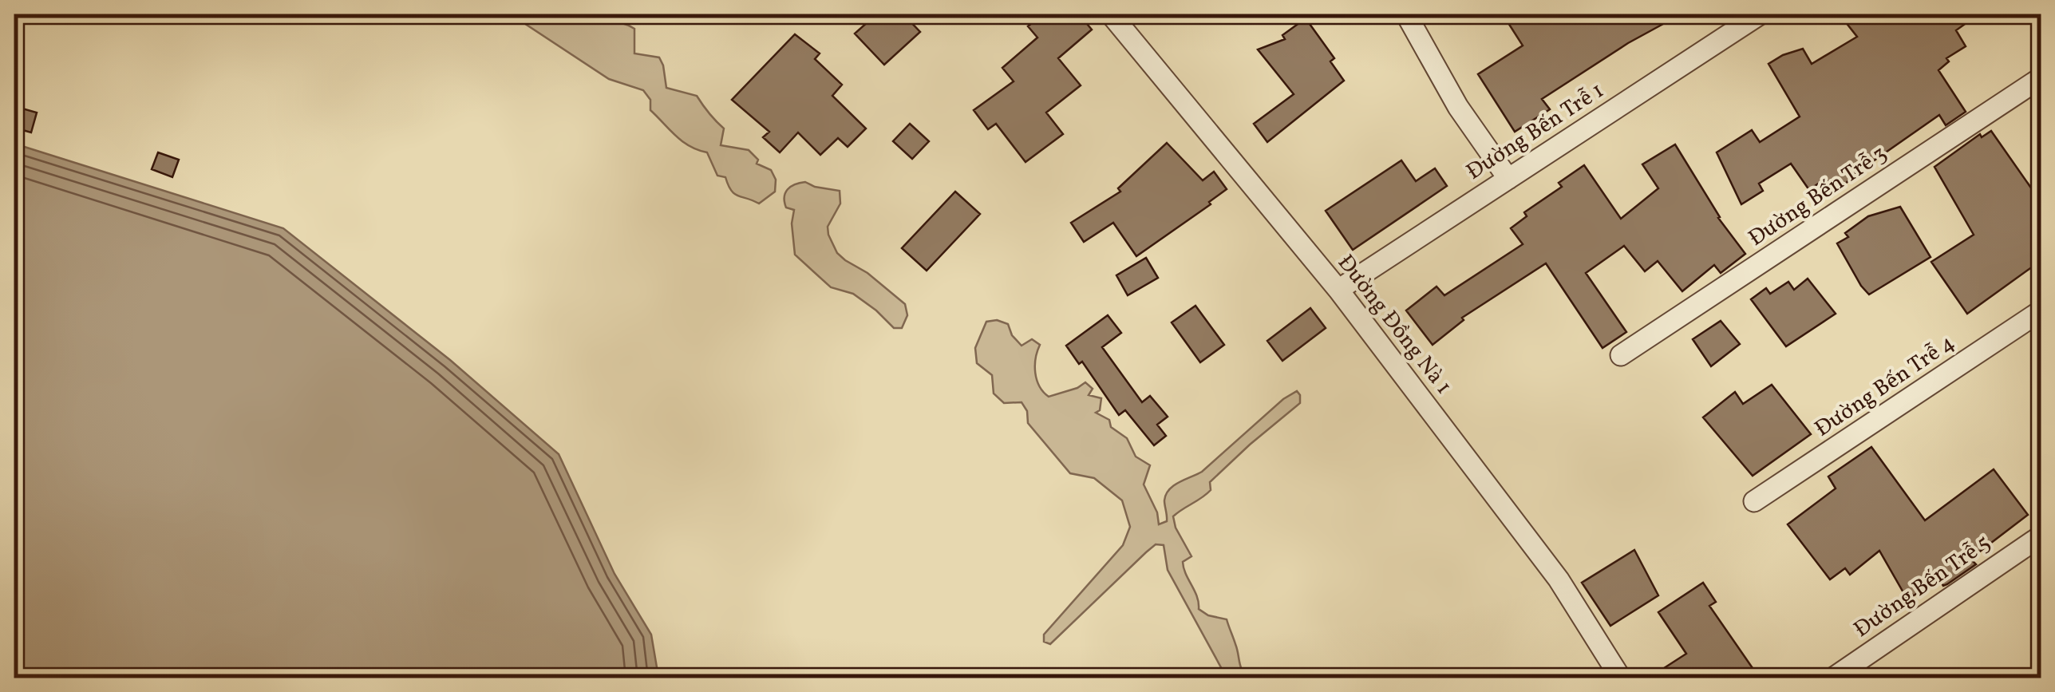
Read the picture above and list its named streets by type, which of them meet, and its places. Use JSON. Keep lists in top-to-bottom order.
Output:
{
  "streets": {
    "street": [
      "Đường Bến Trễ 1",
      "Đường Bến Trễ 3",
      "Đường Đồng Nà 1",
      "Đường Bến Trễ 4",
      "Đường Bến Trễ 5"
    ]
  },
  "crossings": [
    ["Đường Bến Trễ 1", "Đường Đồng Nà 1"]
  ]
}
